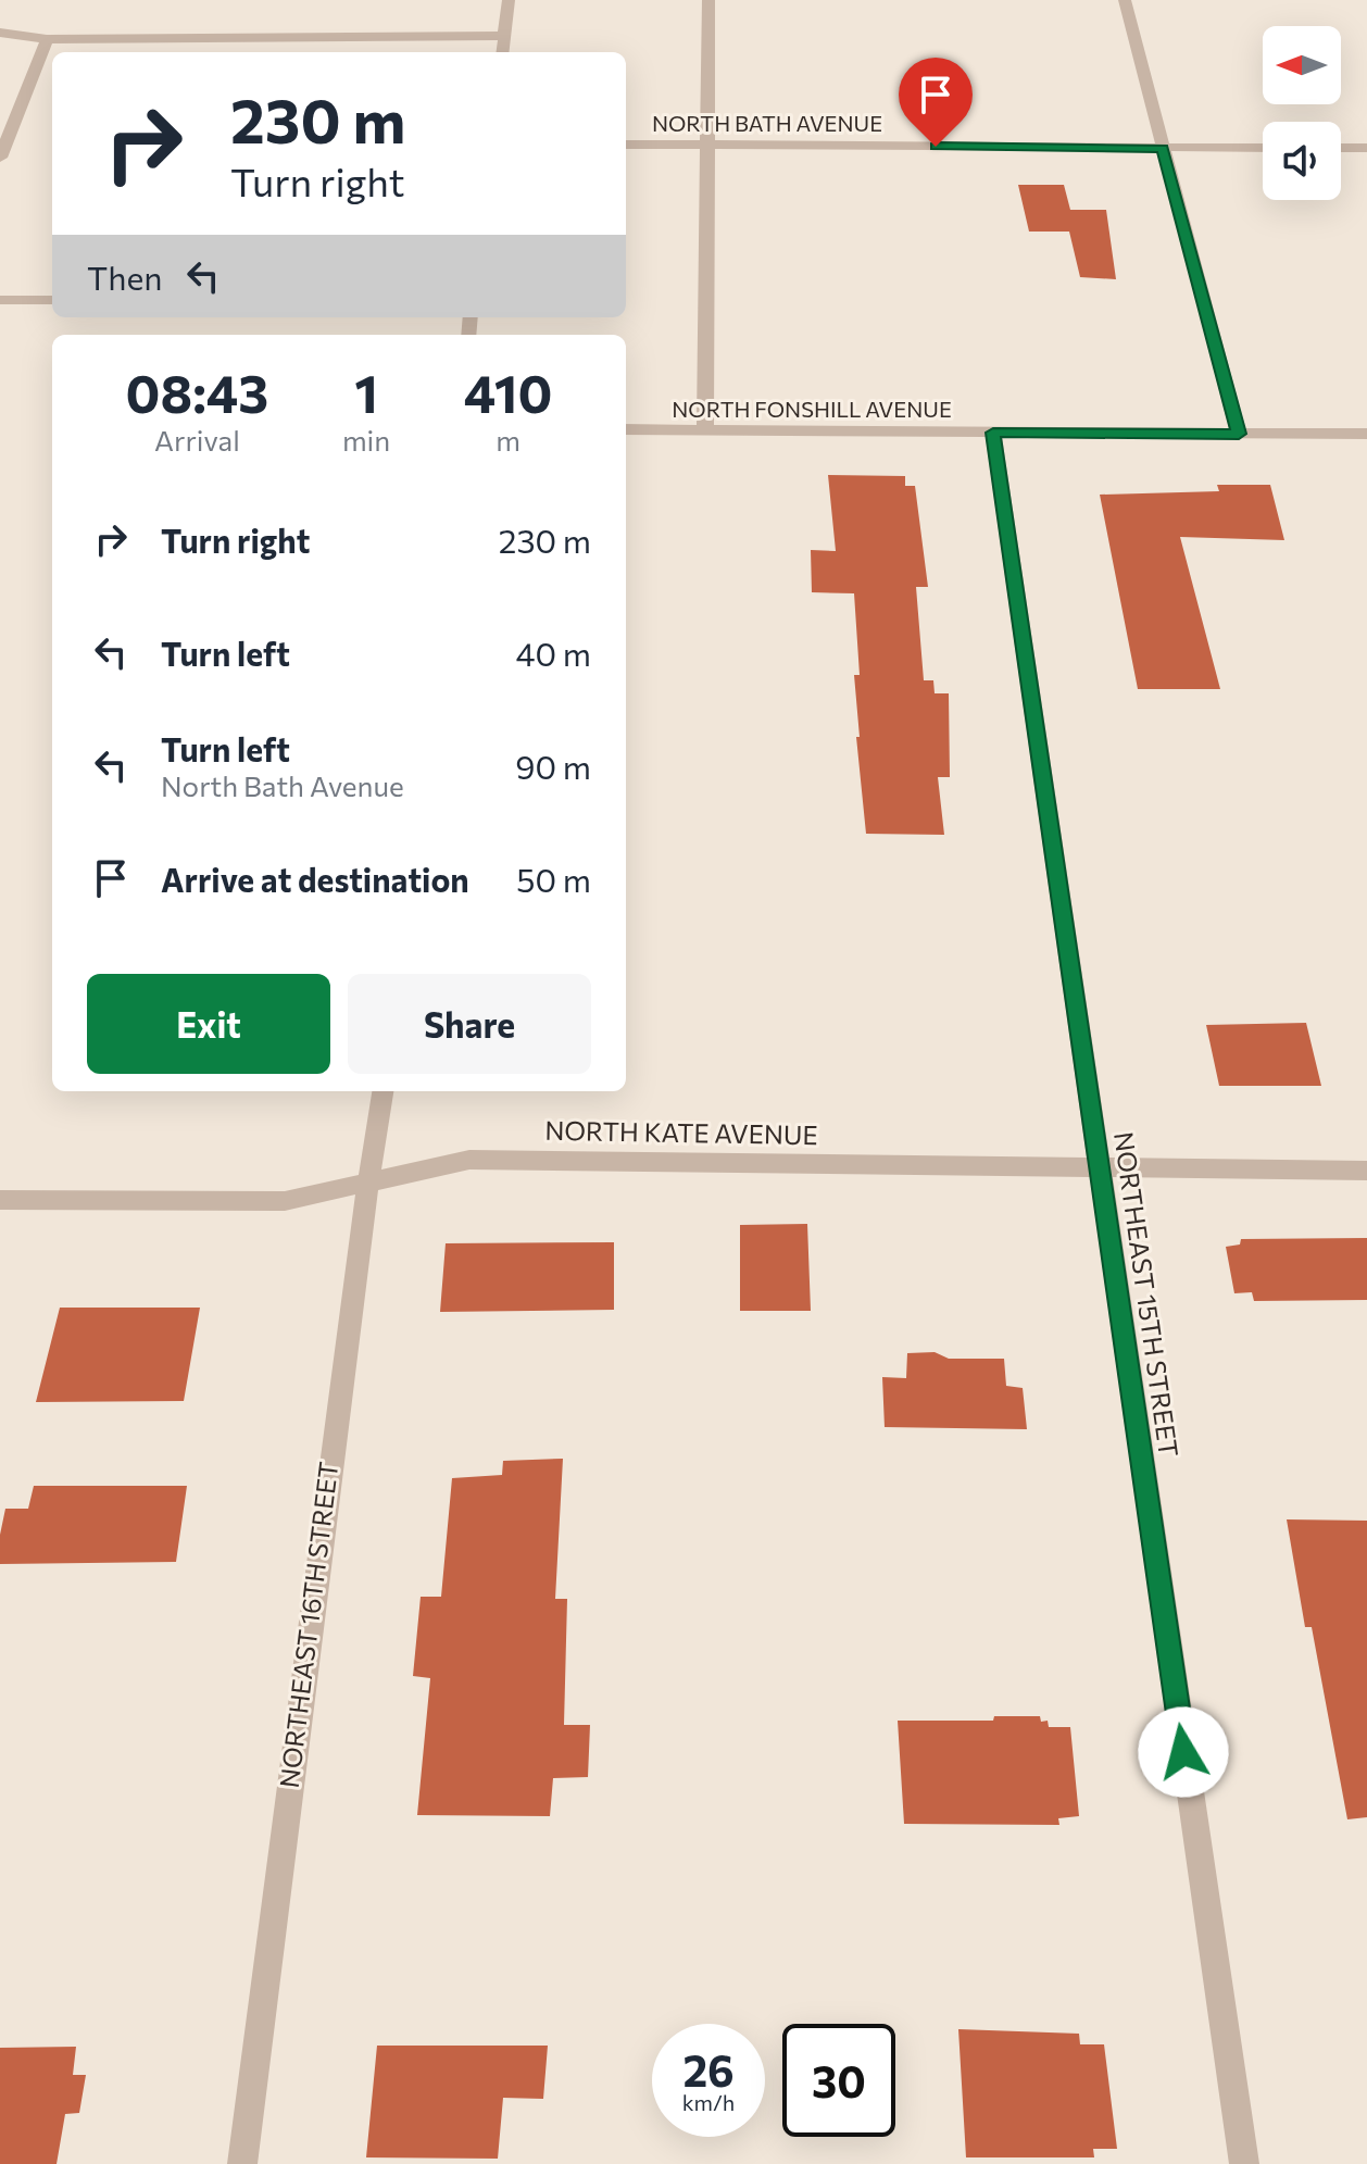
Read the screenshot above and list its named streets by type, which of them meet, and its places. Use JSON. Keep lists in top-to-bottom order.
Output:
{
  "streets": {
    "street": [
      "NORTH BATH AVENUE",
      "NORTH FONSHILL AVENUE",
      "NORTH KATE AVENUE",
      "NORTHEAST 15TH STREET",
      "NORTHEAST 16TH STREET"
    ]
  },
  "crossings": [
    ["NORTH FONSHILL AVENUE", "NORTHEAST 15TH STREET"],
    ["NORTH KATE AVENUE", "NORTHEAST 15TH STREET"],
    ["NORTH KATE AVENUE", "NORTHEAST 16TH STREET"]
  ],
  "north": "left",
  "page": {
    "turn": ["230 m", "Turn right"],
    "then": "Then",
    "eta": [
      "08:43",
      "Arrival",
      "1",
      "min",
      "410",
      "m"
    ],
    "list": [
      {
        "name": "Turn right",
        "value": "230 m"
      },
      {
        "name": "Turn left",
        "value": "40 m"
      },
      {
        "name": "Turn left",
        "note": "North Bath Avenue",
        "value": "90 m"
      },
      {
        "name": "Arrive at destination",
        "value": "50 m"
      }
    ],
    "buttons": ["Exit", "Share"],
    "speed": "26 km/h",
    "limit": "30"
  }
}
